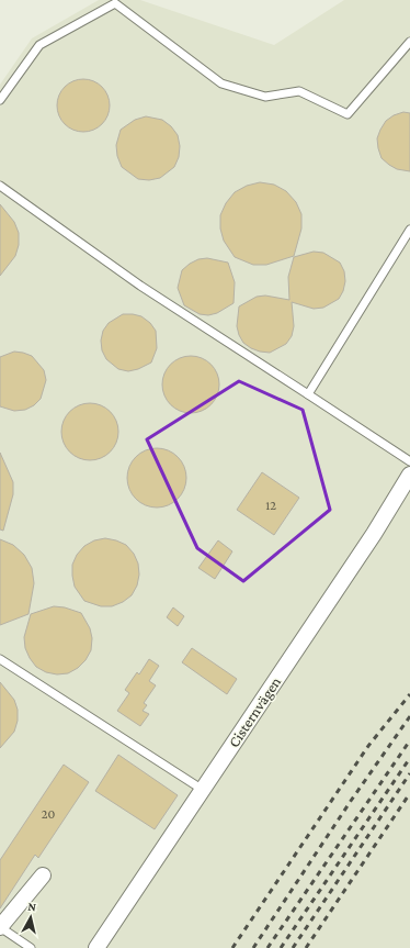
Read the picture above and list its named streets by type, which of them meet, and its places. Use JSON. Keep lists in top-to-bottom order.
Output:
{
  "streets": {
    "street": ["Cisternvägen"]
  },
  "house_numbers": ["12", "20"],
  "north": "top"
}
